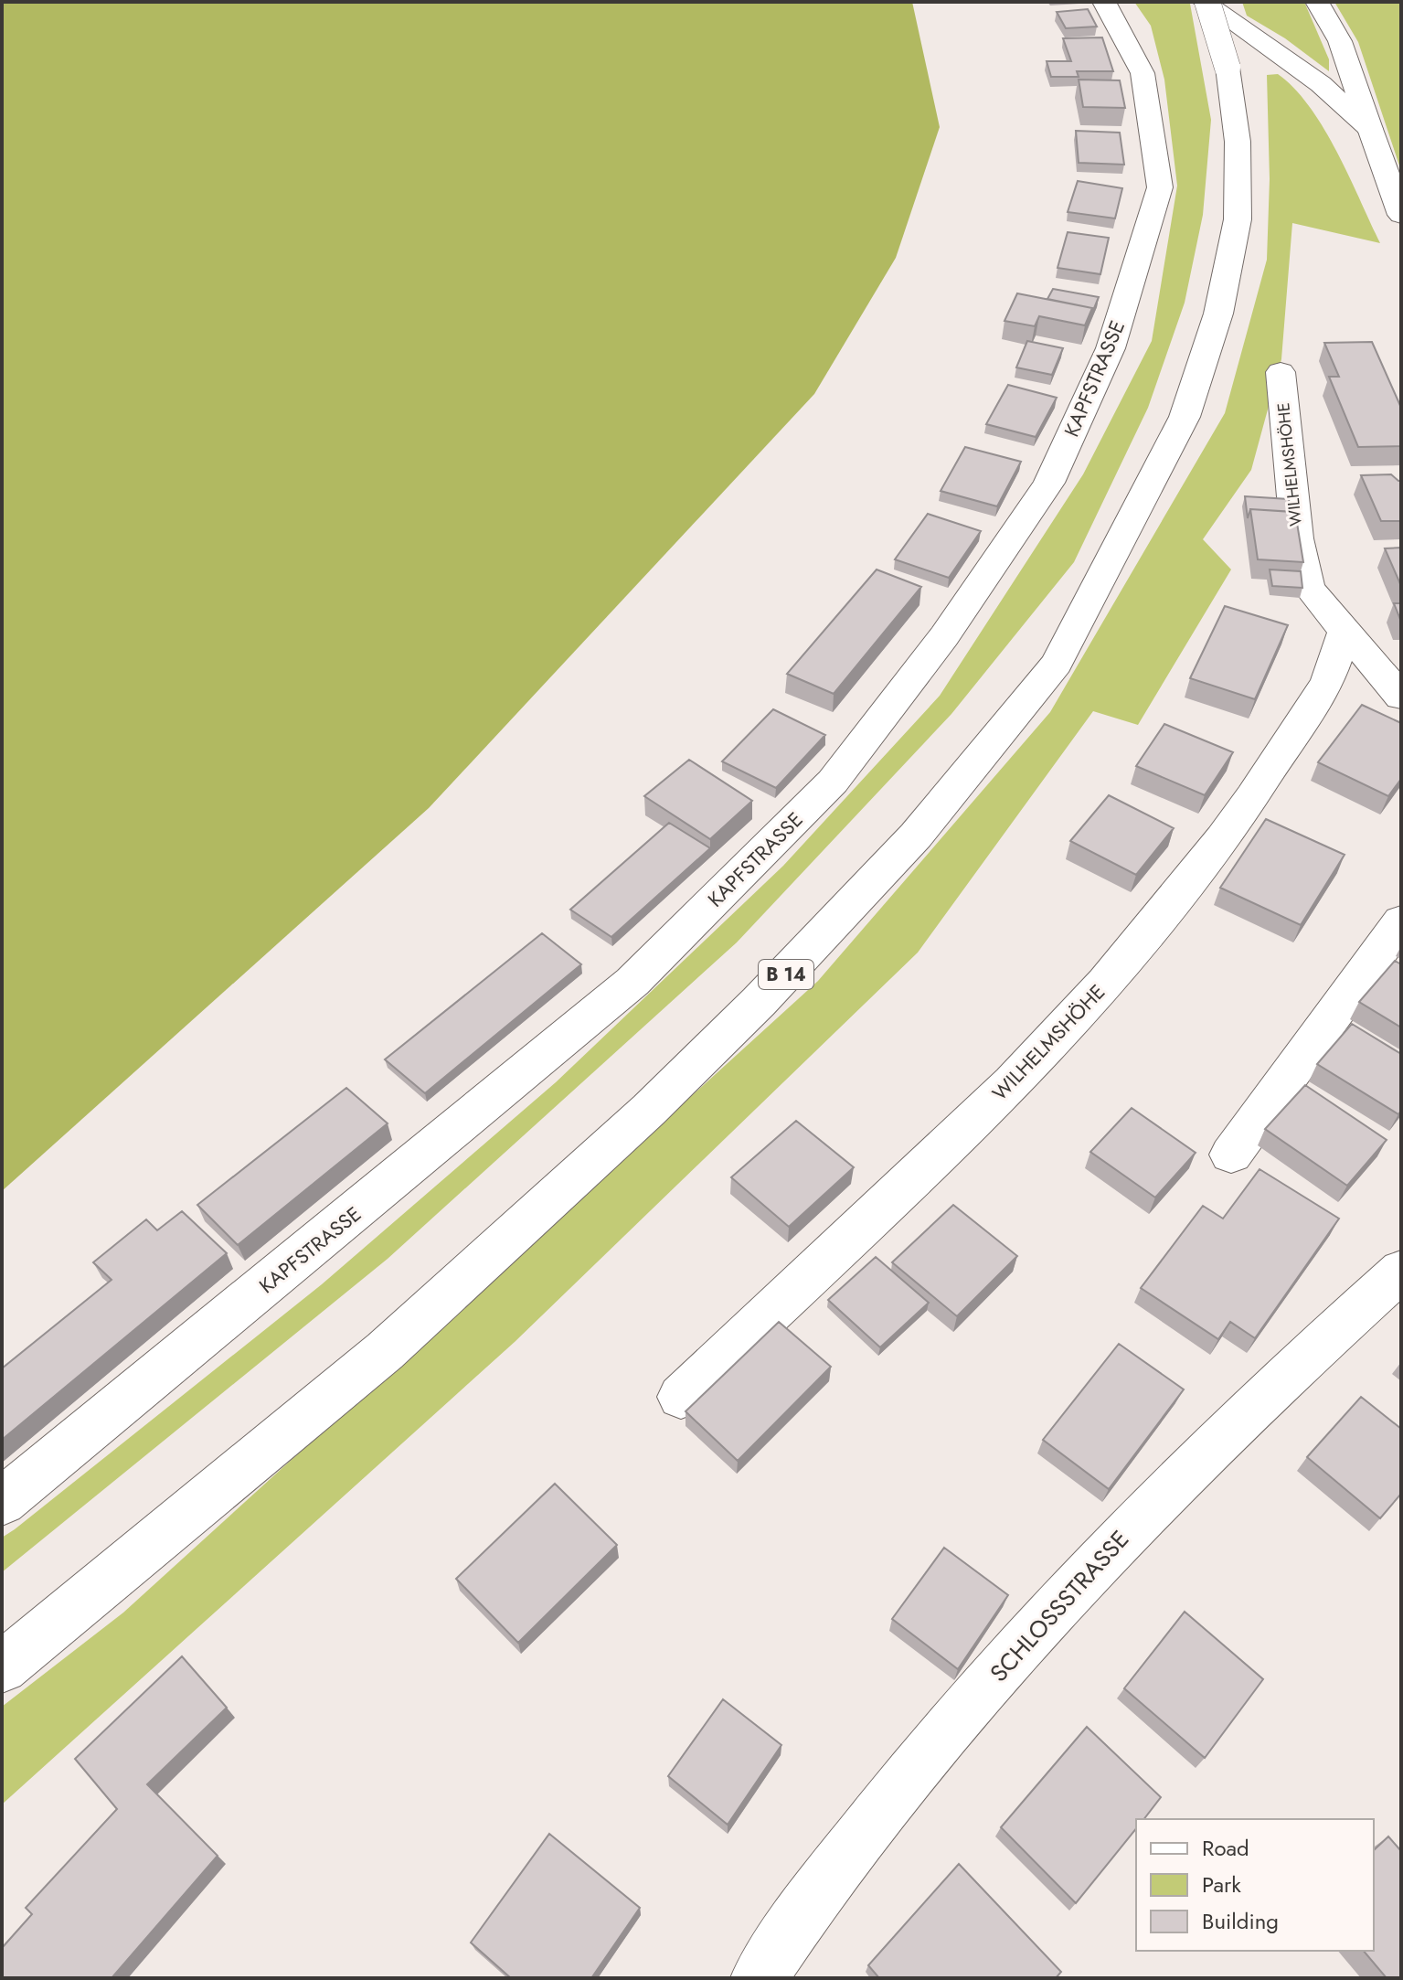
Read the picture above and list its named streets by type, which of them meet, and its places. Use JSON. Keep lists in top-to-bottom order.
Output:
{
  "streets": {
    "street": [
      "KAPFSTRASSE",
      "WILHELMSHÖHE",
      "B 14",
      "SCHLOSSSTRASSE"
    ]
  },
  "legend": ["Road", "Park", "Building"]
}
